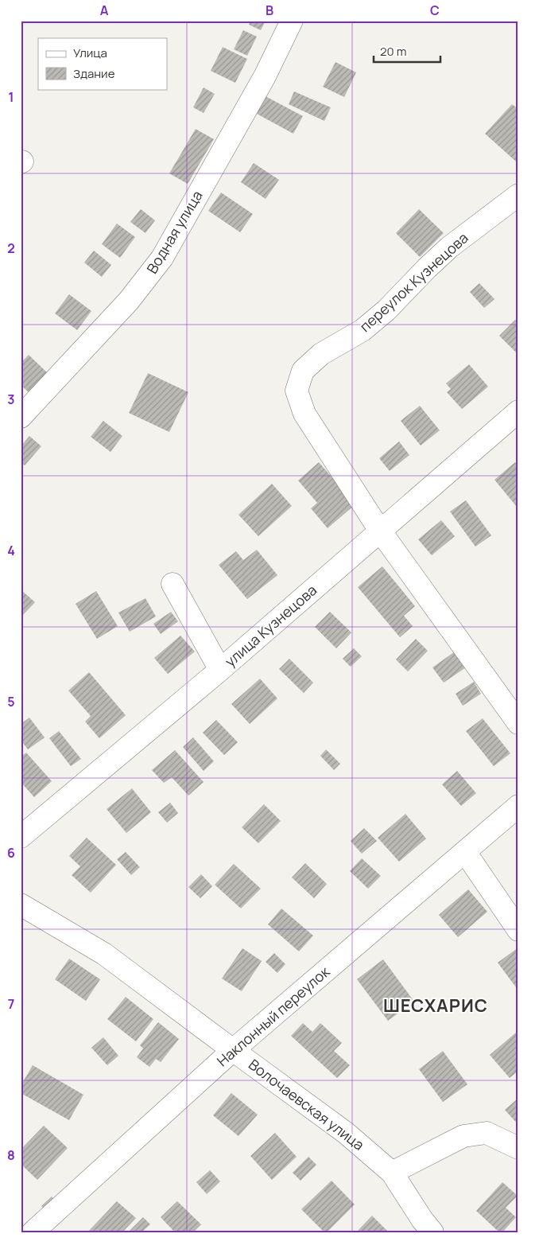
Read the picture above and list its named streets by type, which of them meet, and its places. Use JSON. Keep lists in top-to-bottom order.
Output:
{
  "streets": {
    "street": [
      "Водная улица",
      "переулок Кузнецова",
      "улица Кузнецова",
      "Наклонный переулок",
      "Волочаевская улица"
    ]
  },
  "crossings": [
    ["переулок Кузнецова", "улица Кузнецова"],
    ["Наклонный переулок", "Волочаевская улица"]
  ],
  "districts": ["ШЕСХАРИС"],
  "legend": ["Улица", "Здание"],
  "scale_bar": "20 m",
  "grid": {
    "columns": ["A", "B", "C"],
    "rows": [
      "1",
      "2",
      "3",
      "4",
      "5",
      "6",
      "7",
      "8"
    ]
  }
}
